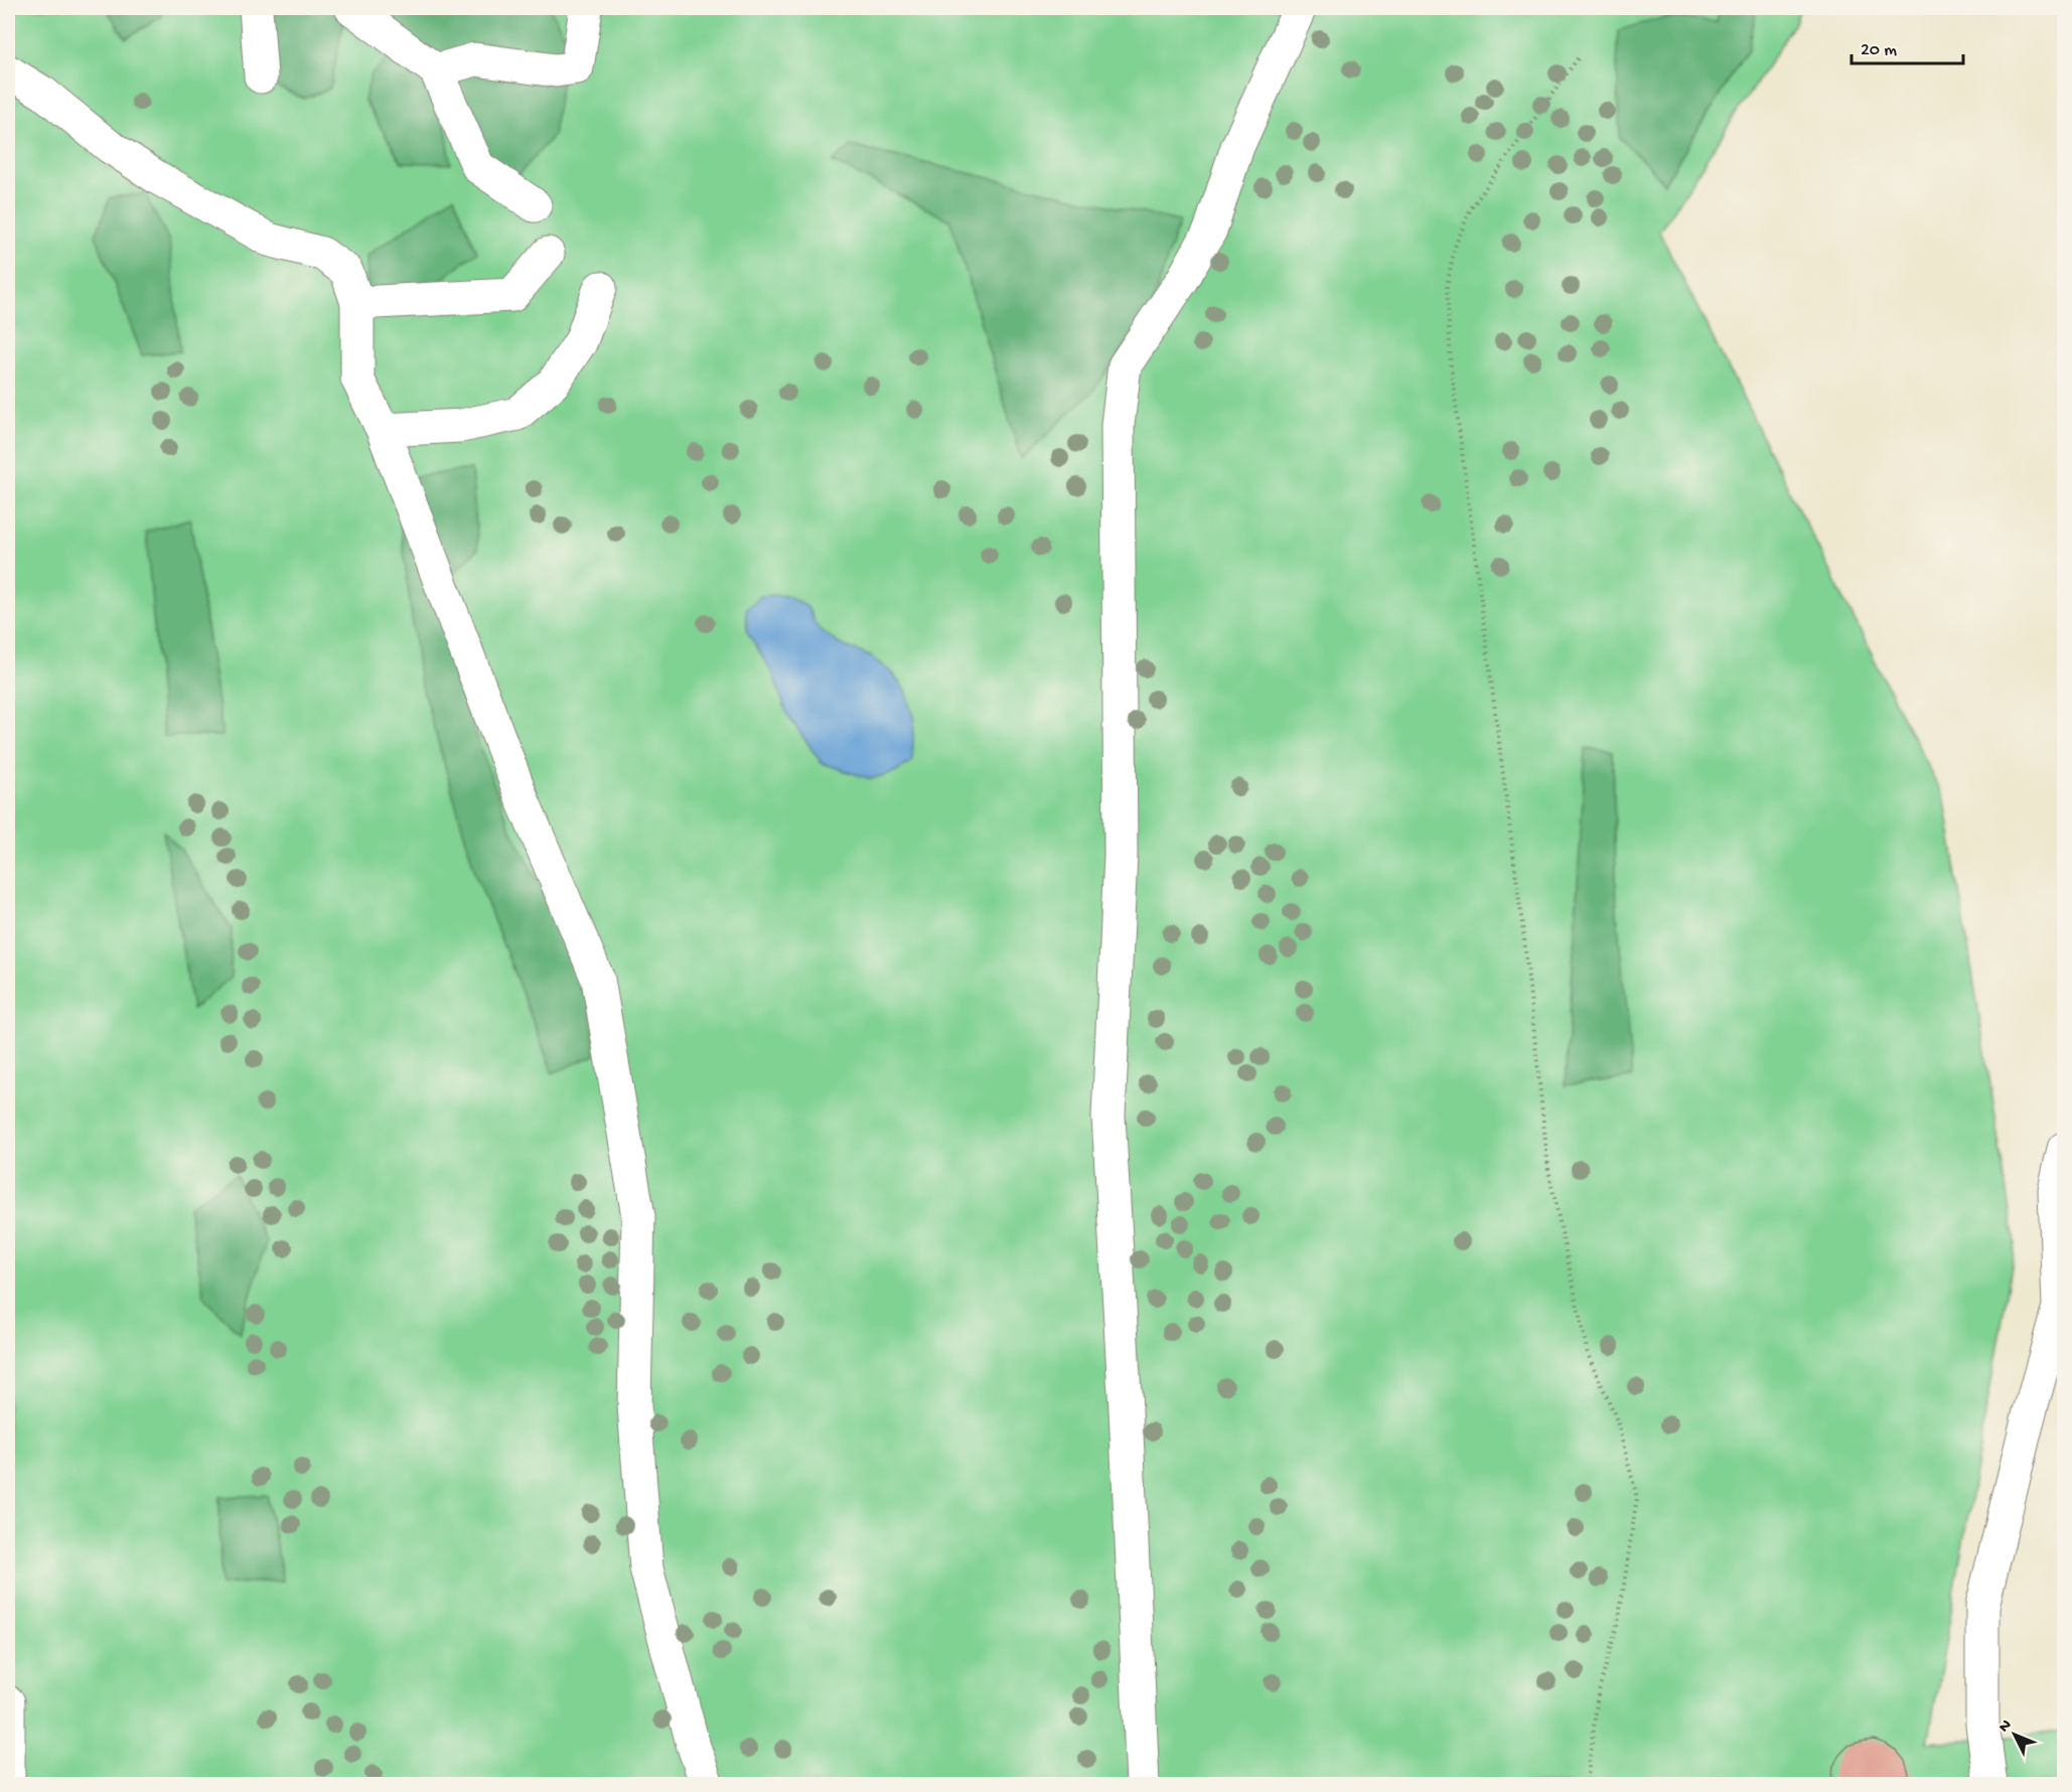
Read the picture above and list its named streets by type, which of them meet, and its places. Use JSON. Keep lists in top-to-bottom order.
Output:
{
  "scale_bar": "20 m",
  "north": "top left"
}
